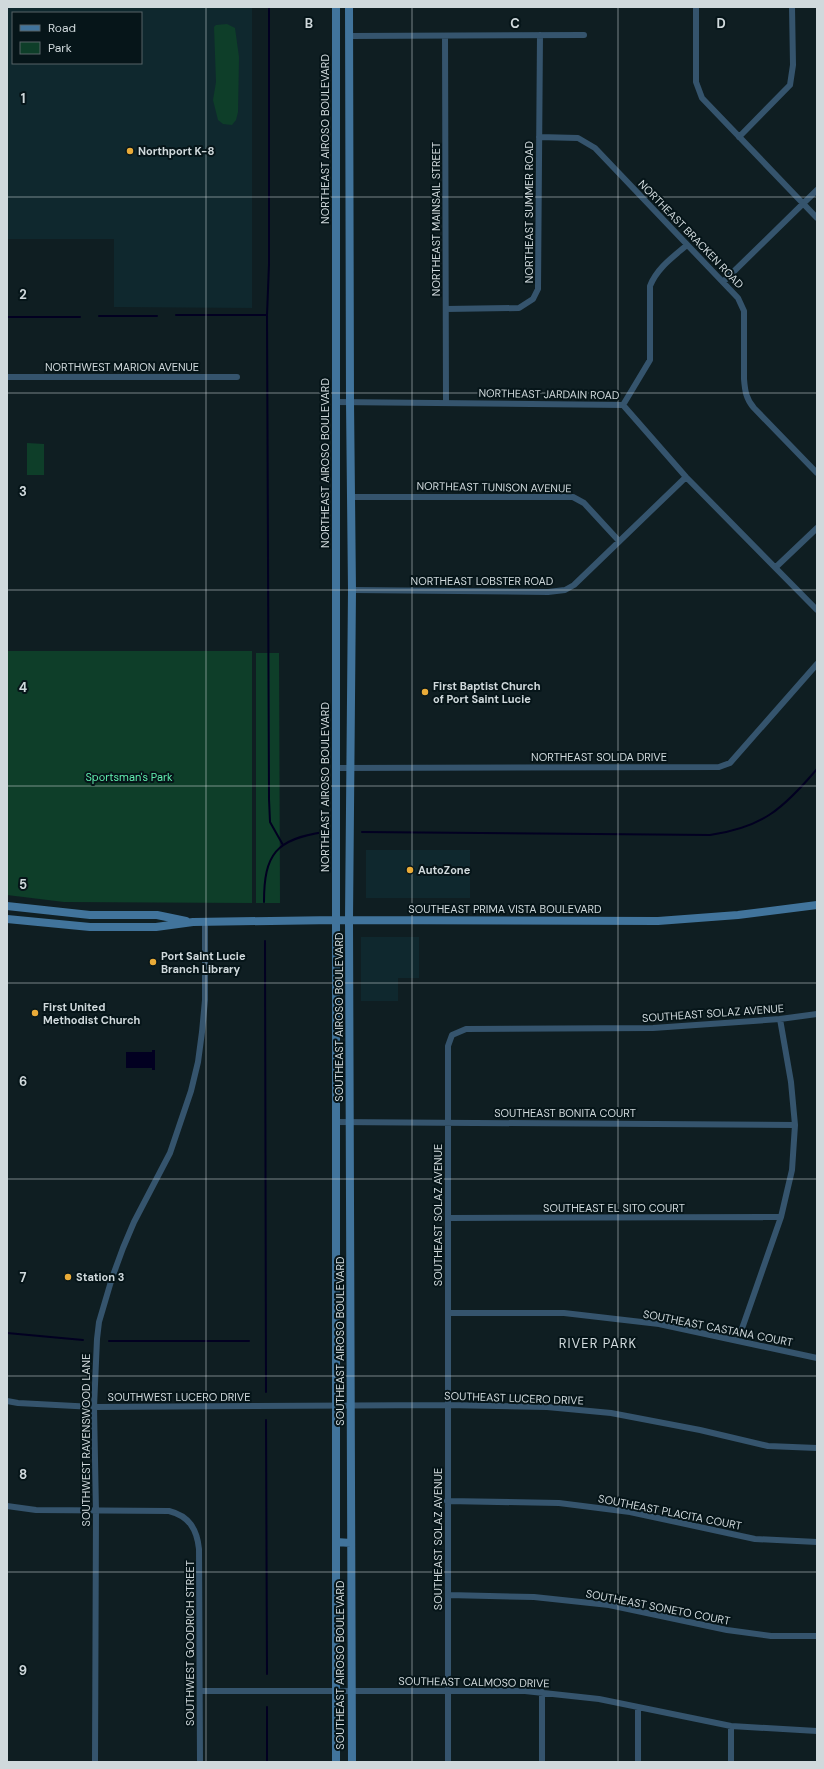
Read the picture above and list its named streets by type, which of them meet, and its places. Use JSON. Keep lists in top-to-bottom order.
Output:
{
  "streets": {
    "main road": ["NORTHEAST AIROSO BOULEVARD", "SOUTHEAST PRIMA VISTA BOULEVARD", "SOUTHEAST AIROSO BOULEVARD"],
    "street": [
      "NORTHEAST SUMMER ROAD",
      "NORTHEAST MAINSAIL STREET",
      "NORTHEAST BRACKEN ROAD",
      "NORTHWEST MARION AVENUE",
      "NORTHEAST JARDAIN ROAD",
      "NORTHEAST TUNISON AVENUE",
      "NORTHEAST LOBSTER ROAD",
      "NORTHEAST SOLIDA DRIVE",
      "SOUTHEAST SOLAZ AVENUE",
      "SOUTHEAST BONITA COURT",
      "SOUTHEAST EL SITO COURT",
      "SOUTHEAST CASTANA COURT",
      "SOUTHWEST LUCERO DRIVE",
      "SOUTHEAST LUCERO DRIVE",
      "SOUTHWEST RAVENSWOOD LANE",
      "SOUTHEAST PLACITA COURT",
      "SOUTHEAST SONETO COURT",
      "SOUTHWEST GOODRICH STREET",
      "SOUTHEAST CALMOSO DRIVE"
    ]
  },
  "crossings": [
    ["NORTHEAST AIROSO BOULEVARD", "NORTHEAST JARDAIN ROAD"],
    ["NORTHEAST AIROSO BOULEVARD", "NORTHEAST SOLIDA DRIVE"],
    ["NORTHEAST AIROSO BOULEVARD", "SOUTHEAST PRIMA VISTA BOULEVARD"],
    ["NORTHEAST AIROSO BOULEVARD", "SOUTHEAST AIROSO BOULEVARD"],
    ["NORTHEAST SUMMER ROAD", "NORTHEAST MAINSAIL STREET"],
    ["NORTHEAST SUMMER ROAD", "NORTHEAST BRACKEN ROAD"],
    ["NORTHEAST MAINSAIL STREET", "NORTHEAST JARDAIN ROAD"],
    ["NORTHEAST JARDAIN ROAD", "NORTHEAST LOBSTER ROAD"],
    ["NORTHEAST TUNISON AVENUE", "NORTHEAST LOBSTER ROAD"],
    ["SOUTHEAST PRIMA VISTA BOULEVARD", "SOUTHEAST AIROSO BOULEVARD"],
    ["SOUTHEAST PRIMA VISTA BOULEVARD", "SOUTHWEST RAVENSWOOD LANE"],
    ["SOUTHEAST SOLAZ AVENUE", "SOUTHEAST BONITA COURT"],
    ["SOUTHEAST SOLAZ AVENUE", "SOUTHEAST EL SITO COURT"],
    ["SOUTHEAST SOLAZ AVENUE", "SOUTHEAST CASTANA COURT"],
    ["SOUTHEAST SOLAZ AVENUE", "SOUTHEAST LUCERO DRIVE"],
    ["SOUTHEAST SOLAZ AVENUE", "SOUTHEAST PLACITA COURT"],
    ["SOUTHEAST SOLAZ AVENUE", "SOUTHEAST SONETO COURT"],
    ["SOUTHEAST SOLAZ AVENUE", "SOUTHEAST CALMOSO DRIVE"],
    ["SOUTHEAST AIROSO BOULEVARD", "SOUTHEAST BONITA COURT"],
    ["SOUTHEAST AIROSO BOULEVARD", "SOUTHWEST LUCERO DRIVE"],
    ["SOUTHEAST AIROSO BOULEVARD", "SOUTHEAST LUCERO DRIVE"],
    ["SOUTHEAST AIROSO BOULEVARD", "SOUTHEAST CALMOSO DRIVE"],
    ["SOUTHWEST LUCERO DRIVE", "SOUTHEAST LUCERO DRIVE"],
    ["SOUTHWEST LUCERO DRIVE", "SOUTHWEST RAVENSWOOD LANE"],
    ["SOUTHWEST RAVENSWOOD LANE", "SOUTHWEST GOODRICH STREET"],
    ["SOUTHWEST GOODRICH STREET", "SOUTHEAST CALMOSO DRIVE"]
  ],
  "districts": ["RIVER PARK"],
  "parks": ["Sportsman's Park"],
  "places": [
    "Northport K-8",
    "First Baptist Church of Port Saint Lucie",
    "AutoZone",
    "Port Saint Lucie Branch Library",
    "First United Methodist Church",
    "Station 3"
  ],
  "legend": ["Road", "Park"],
  "grid": {
    "columns": ["B", "C", "D"],
    "rows": [
      "1",
      "2",
      "3",
      "4",
      "5",
      "6",
      "7",
      "8",
      "9"
    ]
  }
}
